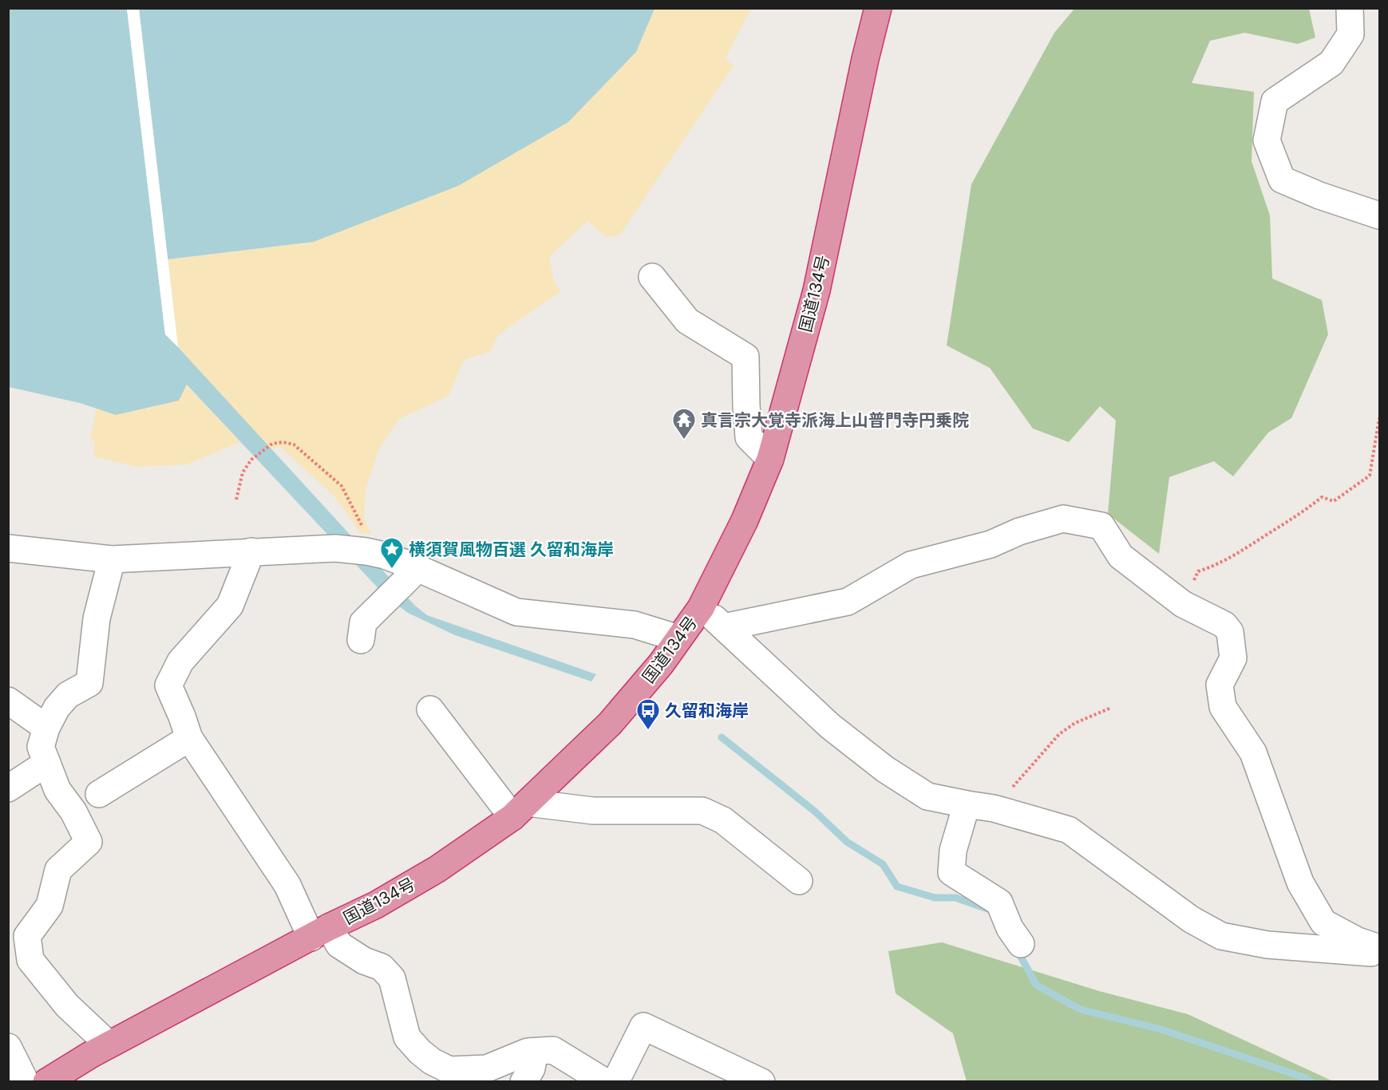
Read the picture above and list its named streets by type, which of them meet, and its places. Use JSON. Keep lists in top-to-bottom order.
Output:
{
  "streets": {
    "highway": ["国道134号"]
  },
  "places": {
    "temple": ["真言宗大覚寺派海上山普門寺円乗院"],
    "place": ["横須賀風物百選 久留和海岸"],
    "bus stop": ["久留和海岸"]
  }
}
